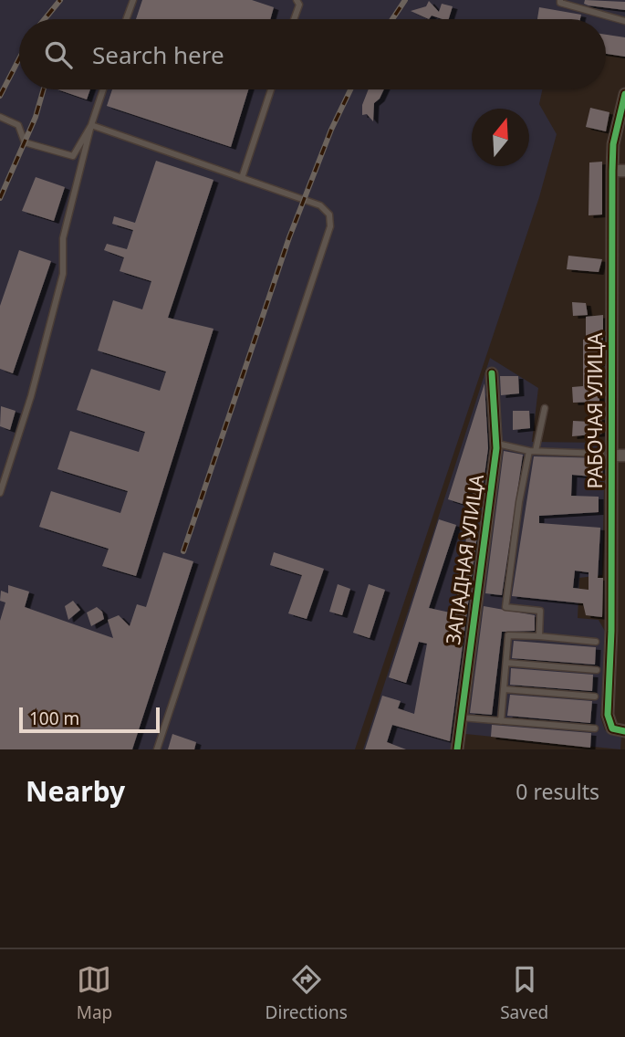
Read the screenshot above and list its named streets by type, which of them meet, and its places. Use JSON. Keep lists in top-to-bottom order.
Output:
{
  "streets": {
    "street": ["РАБОЧАЯ УЛИЦА", "ЗАПАДНАЯ УЛИЦА"]
  },
  "scale_bar": "100 m",
  "north": "top",
  "page": {
    "search": "Search here",
    "scale": "100 m",
    "heading": ["Nearby", "0 results"],
    "nav": ["Map", "Directions", "Saved"]
  }
}
